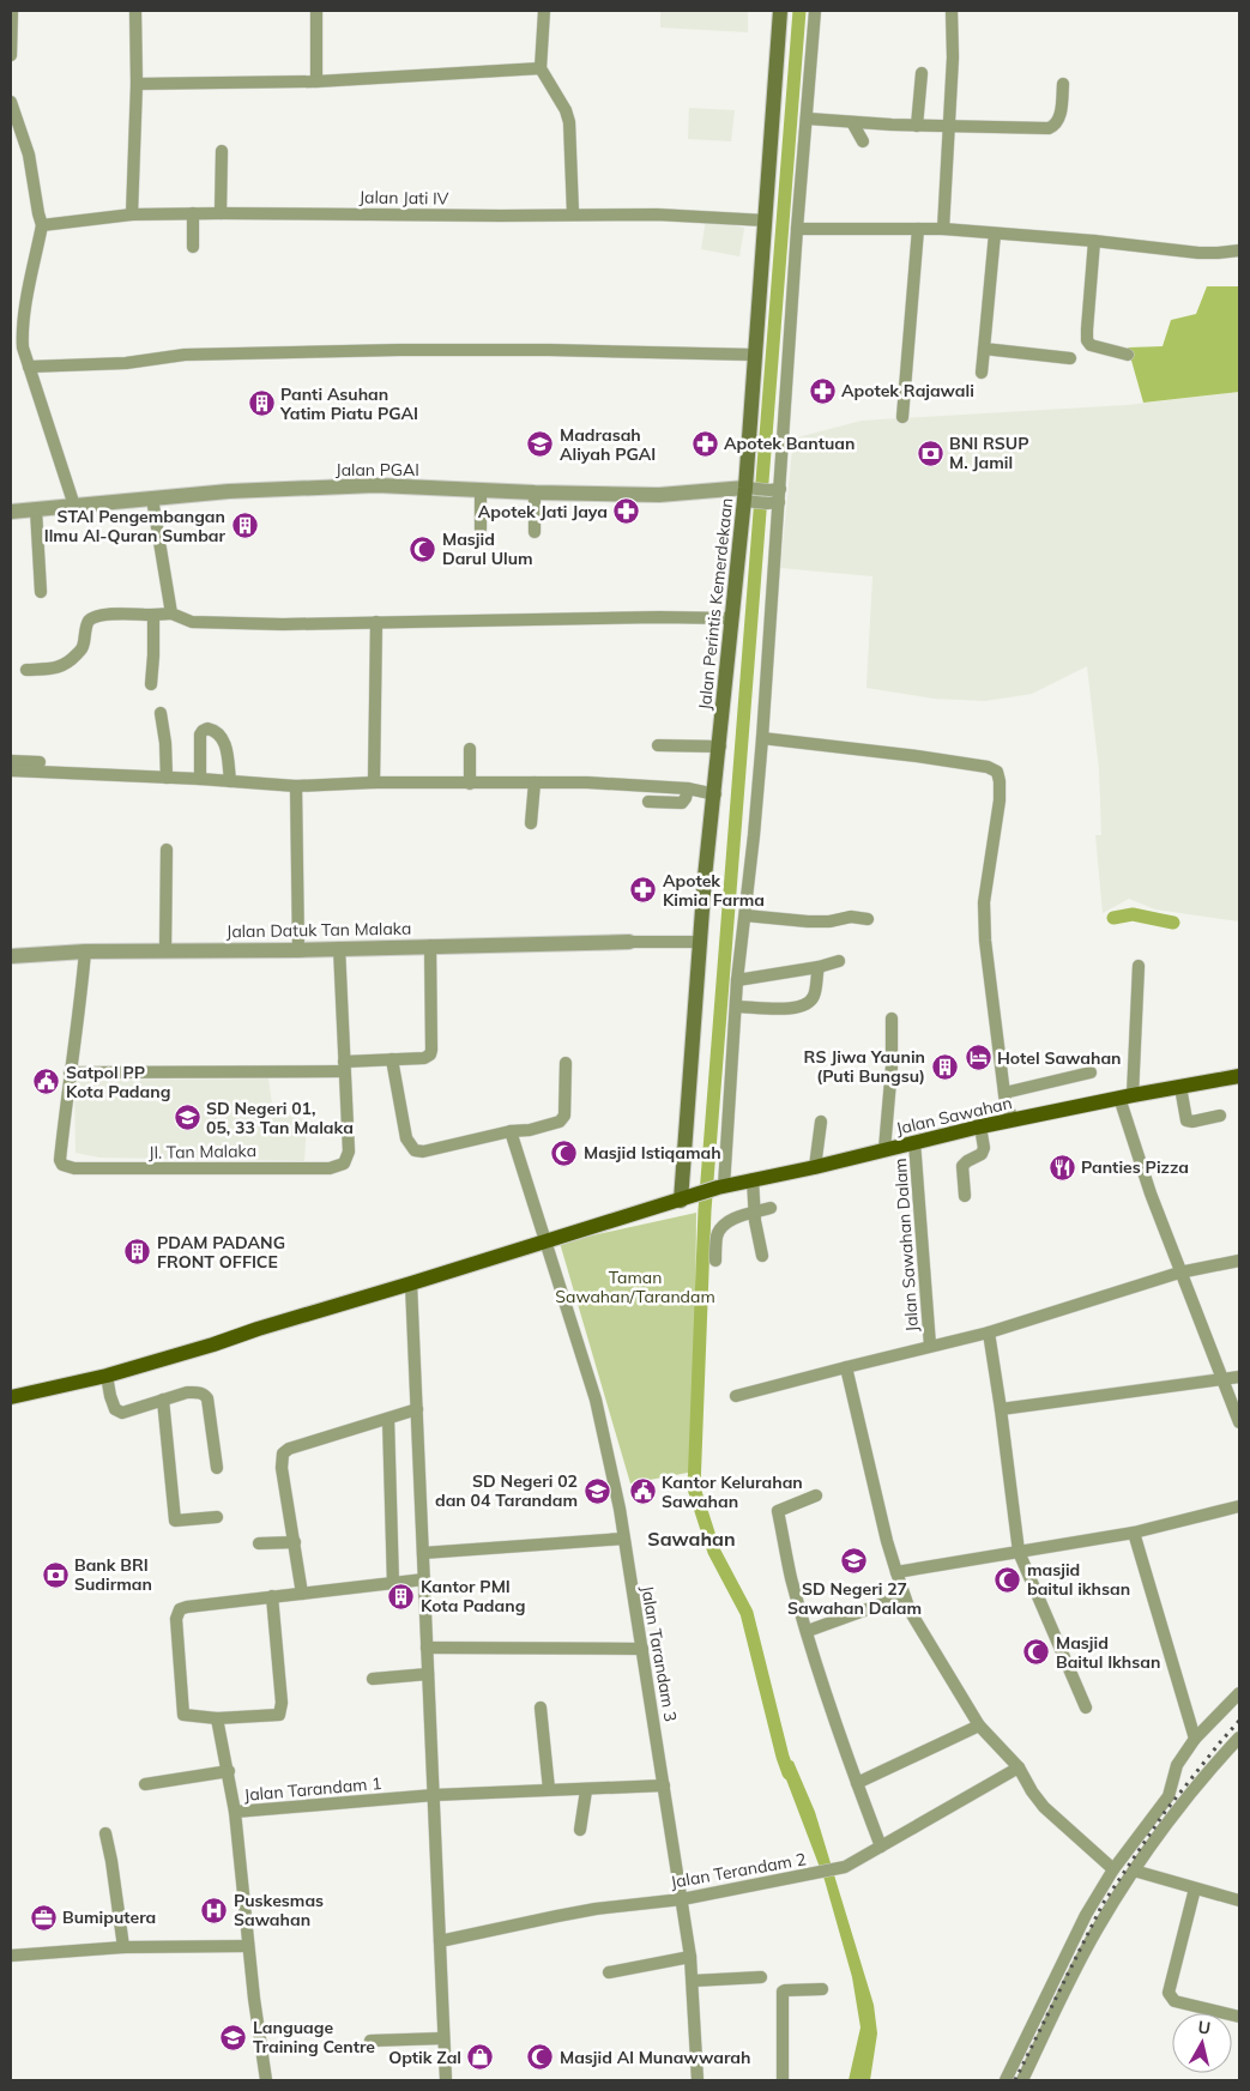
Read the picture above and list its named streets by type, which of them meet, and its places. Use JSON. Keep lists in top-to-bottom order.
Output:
{
  "streets": {
    "main road": ["Jalan Perintis Kemerdekaan", "Jalan Sawahan"],
    "street": [
      "Jalan Jati IV",
      "Jalan PGAI",
      "Jalan Datuk Tan Malaka",
      "Jl. Tan Malaka",
      "Jalan Sawahan Dalam",
      "Jalan Tarandam 3",
      "Jalan Tarandam 1",
      "Jalan Terandam 2"
    ]
  },
  "crossings": [
    ["Jalan Jati IV", "Jalan Perintis Kemerdekaan"],
    ["Jalan PGAI", "Jalan Perintis Kemerdekaan"],
    ["Jalan Perintis Kemerdekaan", "Jalan Sawahan"],
    ["Jalan Datuk Tan Malaka", "Jl. Tan Malaka"],
    ["Jalan Sawahan", "Jalan Sawahan Dalam"],
    ["Jalan Sawahan", "Jalan Tarandam 3"],
    ["Jalan Tarandam 3", "Jalan Tarandam 1"],
    ["Jalan Tarandam 3", "Jalan Terandam 2"]
  ],
  "districts": ["Sawahan"],
  "parks": ["Taman Sawahan/Tarandam"],
  "places": {
    "pharmacy": [
      "Apotek Rajawali",
      "Apotek Bantuan",
      "Apotek Jati Jaya",
      "Apotek Kimia Farma"
    ],
    "building": [
      "Panti Asuhan Yatim Piatu PGAI",
      "STAI Pengembangan Ilmu Al-Quran Sumbar",
      "RS Jiwa Yaunin (Puti Bungsu)",
      "PDAM PADANG FRONT OFFICE",
      "Kantor PMI Kota Padang"
    ],
    "school or university": [
      "Madrasah Aliyah PGAI",
      "SD Negeri 01, 05, 33 Tan Malaka",
      "SD Negeri 02 dan 04 Tarandam",
      "SD Negeri 27 Sawahan Dalam",
      "Language Training Centre"
    ],
    "bank": ["BNI RSUP M. Jamil", "Bank BRI Sudirman"],
    "mosque": [
      "Masjid Darul Ulum",
      "Masjid Istiqamah",
      "masjid baitul ikhsan",
      "Masjid Baitul Ikhsan",
      "Masjid Al Munawwarah"
    ],
    "hotel": ["Hotel Sawahan"],
    "public building": ["Satpol PP Kota Padang", "Kantor Kelurahan Sawahan"],
    "restaurant": ["Panties Pizza"],
    "hospital": ["Puskesmas Sawahan"],
    "office": ["Bumiputera"],
    "shop": ["Optik Zal"]
  },
  "north": "top"
}
